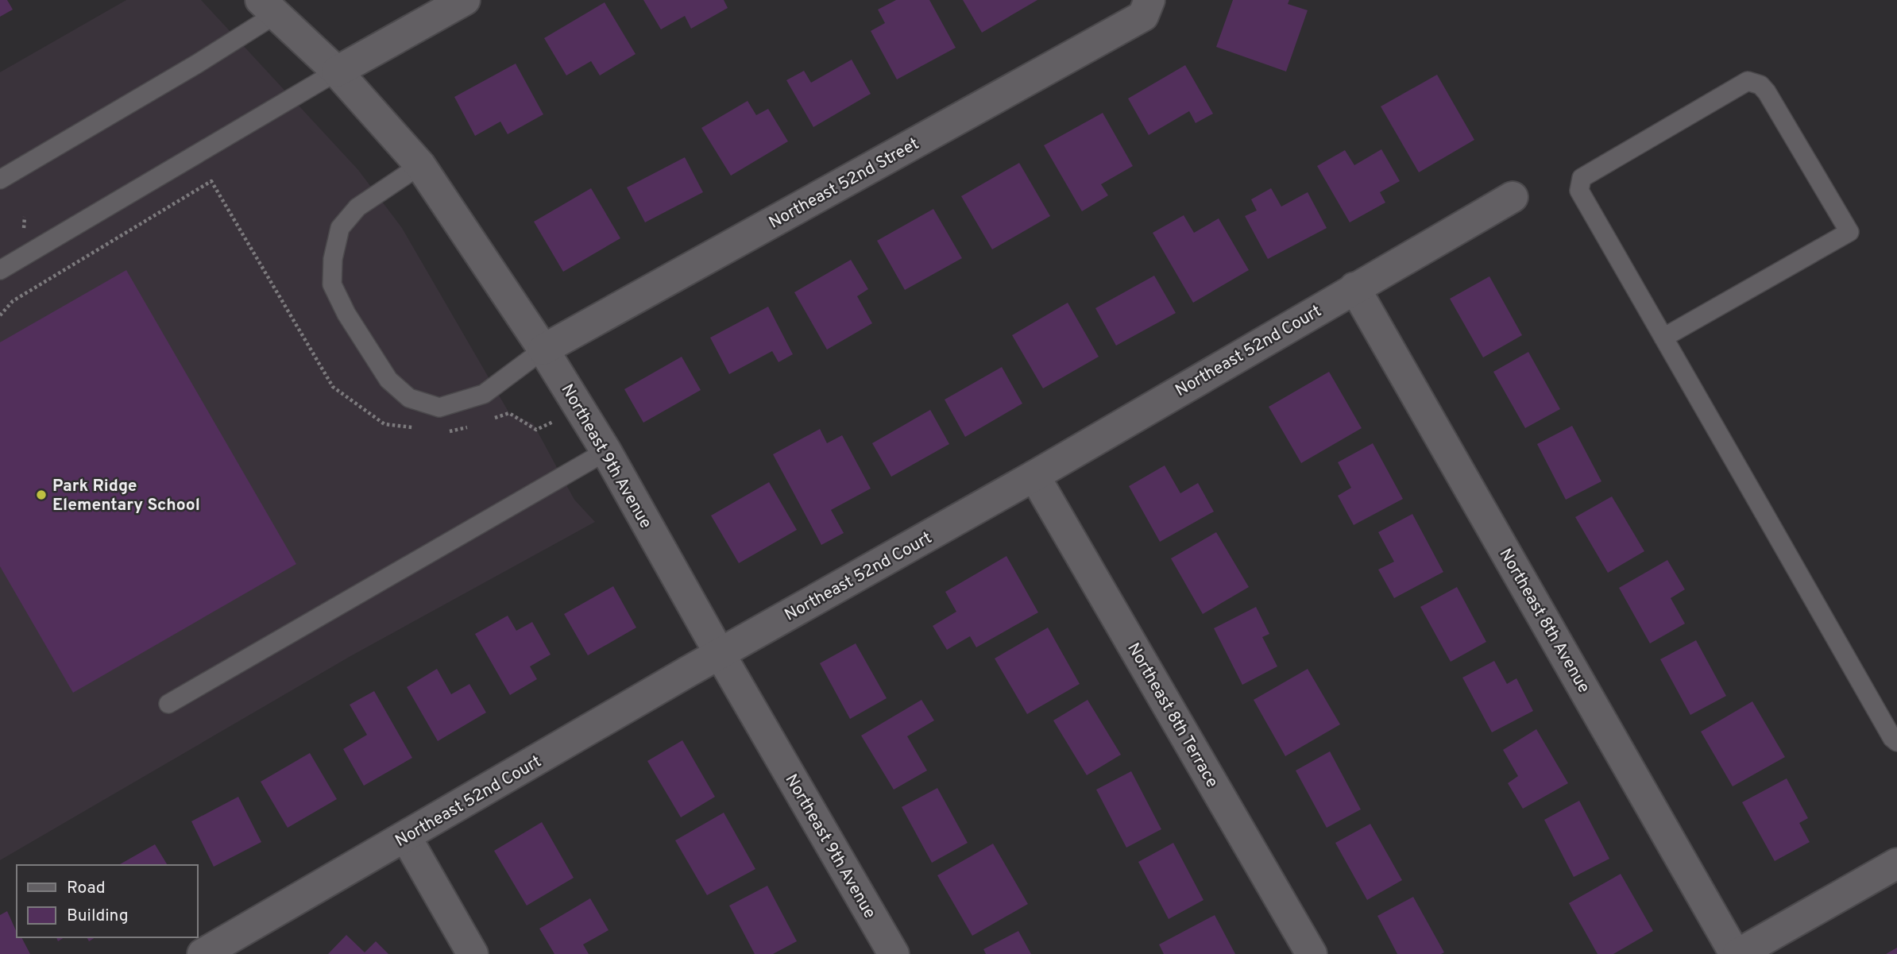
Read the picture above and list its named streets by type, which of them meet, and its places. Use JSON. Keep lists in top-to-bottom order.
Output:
{
  "streets": {
    "street": [
      "Northeast 52nd Street",
      "Northeast 52nd Court",
      "Northeast 9th Avenue",
      "Northeast 8th Avenue",
      "Northeast 8th Terrace"
    ]
  },
  "crossings": [
    ["Northeast 52nd Street", "Northeast 9th Avenue"],
    ["Northeast 52nd Court", "Northeast 9th Avenue"],
    ["Northeast 52nd Court", "Northeast 8th Avenue"],
    ["Northeast 52nd Court", "Northeast 8th Terrace"]
  ],
  "places": ["Park Ridge Elementary School"],
  "legend": ["Road", "Building"]
}
